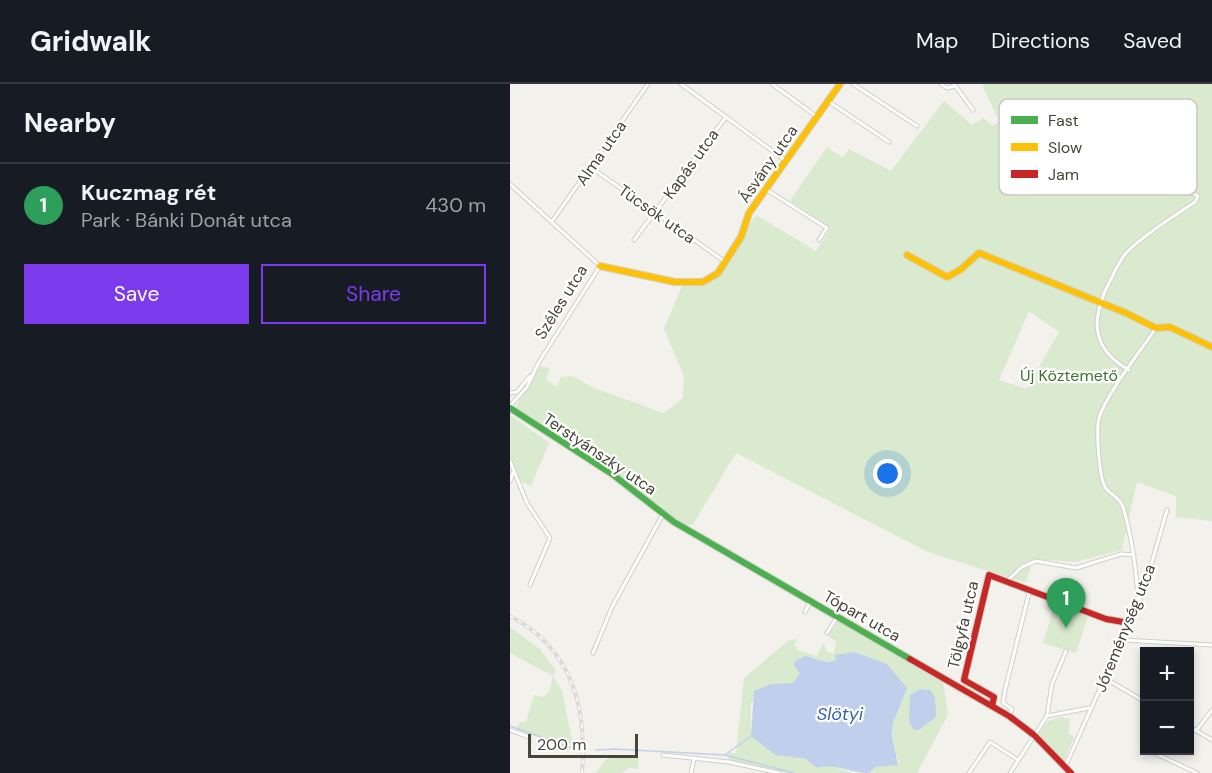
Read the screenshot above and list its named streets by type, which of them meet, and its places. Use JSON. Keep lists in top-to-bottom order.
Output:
{
  "streets": {
    "street": [
      "Alma utca",
      "Kapás utca",
      "Ásvány utca",
      "Tücsök utca",
      "Széles utca",
      "Terstyánszky utca",
      "Tópart utca",
      "Tölgyfa utca",
      "Jóreménység utca"
    ]
  },
  "crossings": [
    ["Alma utca", "Tücsök utca"],
    ["Kapás utca", "Tücsök utca"],
    ["Ásvány utca", "Tücsök utca"],
    ["Ásvány utca", "Széles utca"],
    ["Tücsök utca", "Széles utca"],
    ["Széles utca", "Terstyánszky utca"],
    ["Terstyánszky utca", "Tópart utca"],
    ["Tópart utca", "Jóreménység utca"]
  ],
  "water": ["Slötyi"],
  "parks": ["Új Köztemető"],
  "legend": ["Fast", "Slow", "Jam"],
  "scale_bar": "200 m",
  "page": {
    "header": "Gridwalk",
    "nav": ["Map", "Directions", "Saved"],
    "heading": "Nearby",
    "list": [
      {
        "mark": "1",
        "name": "Kuczmag rét",
        "note": "Park · Bánki Donát utca",
        "value": "430 m"
      }
    ],
    "buttons": ["Save", "Share"],
    "pins": "1",
    "map_buttons": ["+", "−"],
    "scale": "200 m"
  }
}
